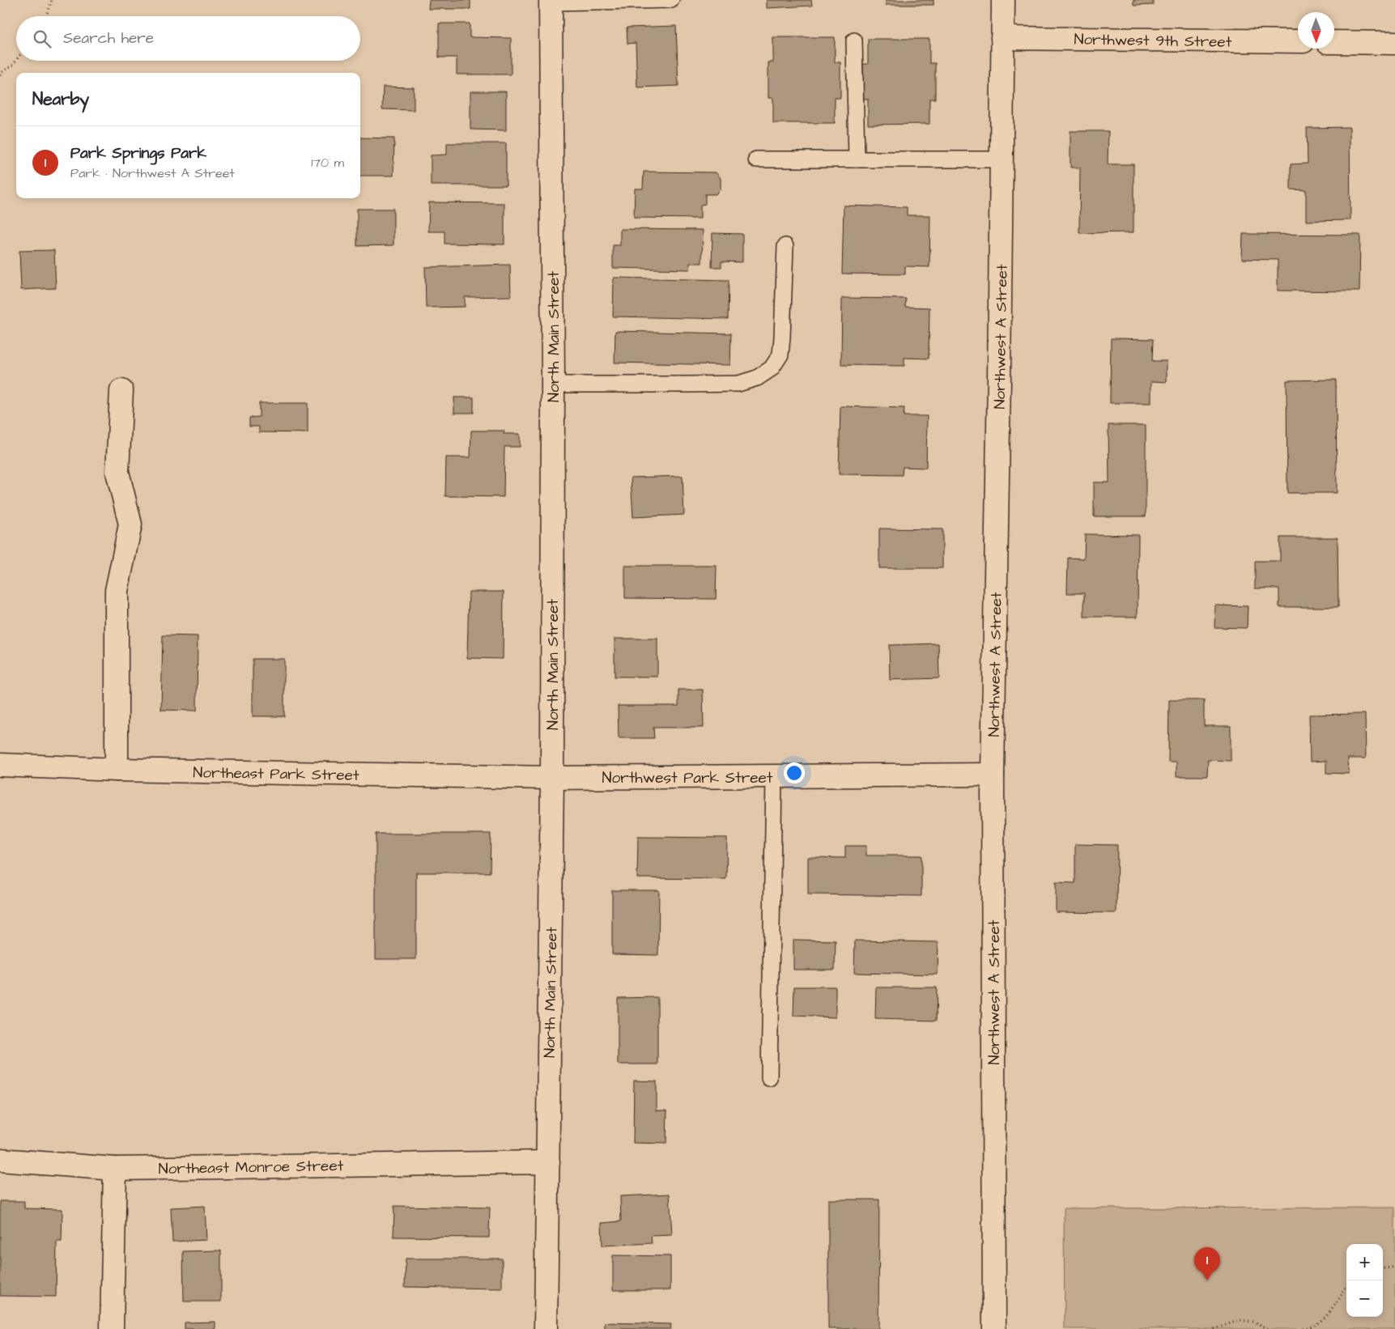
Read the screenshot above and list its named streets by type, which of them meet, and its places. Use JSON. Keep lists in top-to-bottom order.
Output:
{
  "streets": {
    "street": [
      "Northwest 9th Street",
      "North Main Street",
      "Northwest A Street",
      "Northeast Park Street",
      "Northwest Park Street",
      "Northeast Monroe Street"
    ]
  },
  "crossings": [
    ["Northwest 9th Street", "Northwest A Street"],
    ["North Main Street", "Northeast Park Street"],
    ["North Main Street", "Northwest Park Street"],
    ["North Main Street", "Northeast Monroe Street"],
    ["Northwest A Street", "Northwest Park Street"],
    ["Northeast Park Street", "Northwest Park Street"]
  ],
  "north": "bottom",
  "page": {
    "search": "Search here",
    "heading": "Nearby",
    "list": [
      {
        "mark": "1",
        "name": "Park Springs Park",
        "note": "Park · Northwest A Street",
        "value": "170 m"
      }
    ],
    "map_buttons": ["+", "−"],
    "pins": "1"
  }
}
